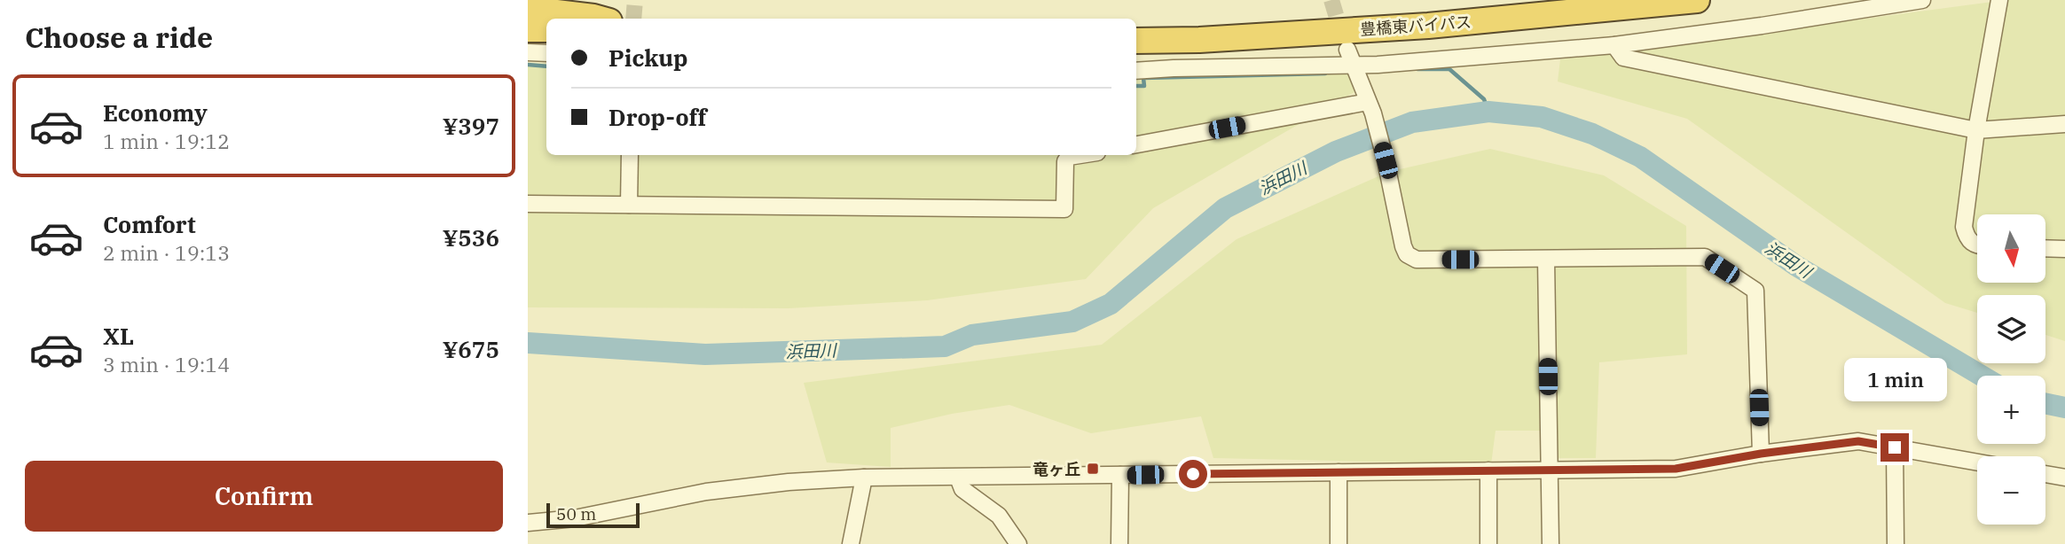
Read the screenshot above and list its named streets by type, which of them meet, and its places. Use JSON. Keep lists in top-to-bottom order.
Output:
{
  "streets": {
    "highway": ["豊橋東バイパス"]
  },
  "water": ["浜田川"],
  "places": {
    "transit": ["竜ヶ丘"]
  },
  "scale_bar": "50 m",
  "north": "bottom",
  "page": {
    "heading": "Choose a ride",
    "banner": ["Pickup", "Drop-off"],
    "list": [
      {
        "name": "Economy",
        "note": "1 min · 19:12",
        "value": "¥397"
      },
      {
        "name": "Comfort",
        "note": "2 min · 19:13",
        "value": "¥536"
      },
      {
        "name": "XL",
        "note": "3 min · 19:14",
        "value": "¥675"
      }
    ],
    "map_buttons": ["+", "−"],
    "bubble": "1 min",
    "buttons": "Confirm",
    "scale": "50 m"
  }
}
